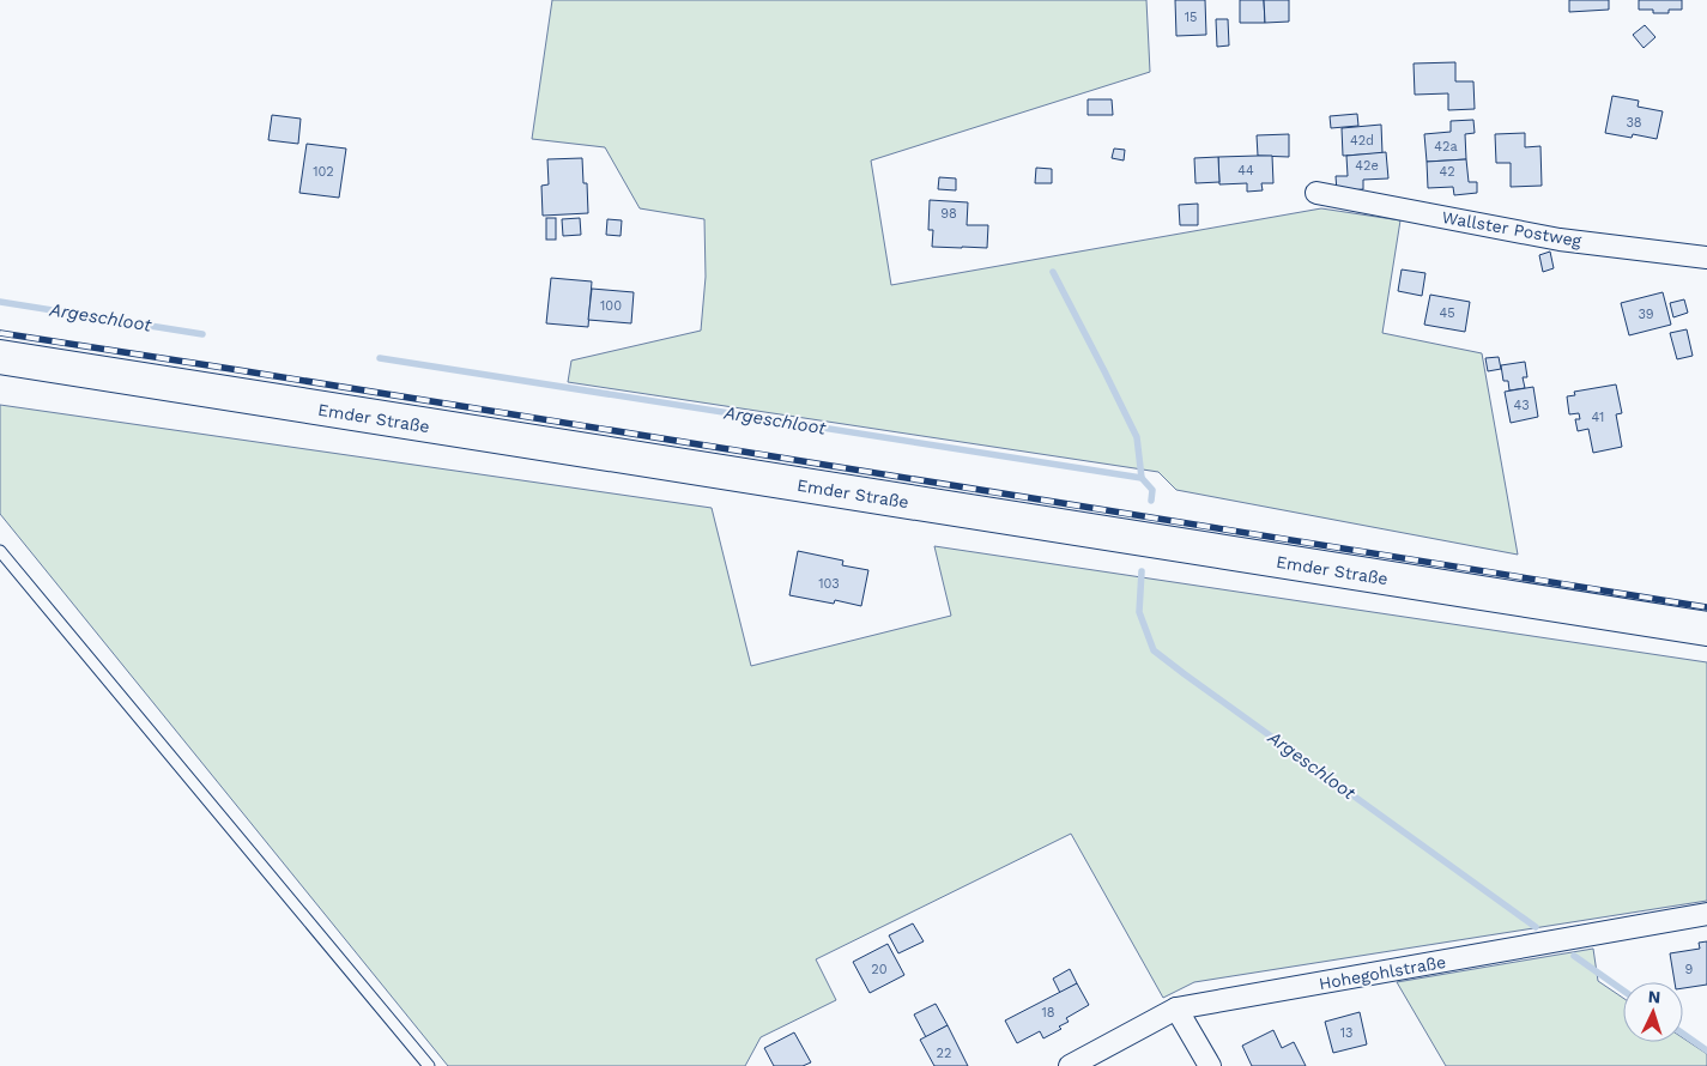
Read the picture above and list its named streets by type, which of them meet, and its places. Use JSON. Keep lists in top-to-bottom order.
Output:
{
  "streets": {
    "main road": ["Emder Straße"],
    "street": ["Wallster Postweg", "Hohegohlstraße"]
  },
  "water": ["Argeschloot"],
  "house_numbers": [
    "15",
    "38",
    "42d",
    "42a",
    "42e",
    "44",
    "102",
    "42",
    "98",
    "100",
    "45",
    "39",
    "43",
    "41",
    "103",
    "20",
    "9",
    "18",
    "13",
    "22"
  ],
  "north": "top"
}
